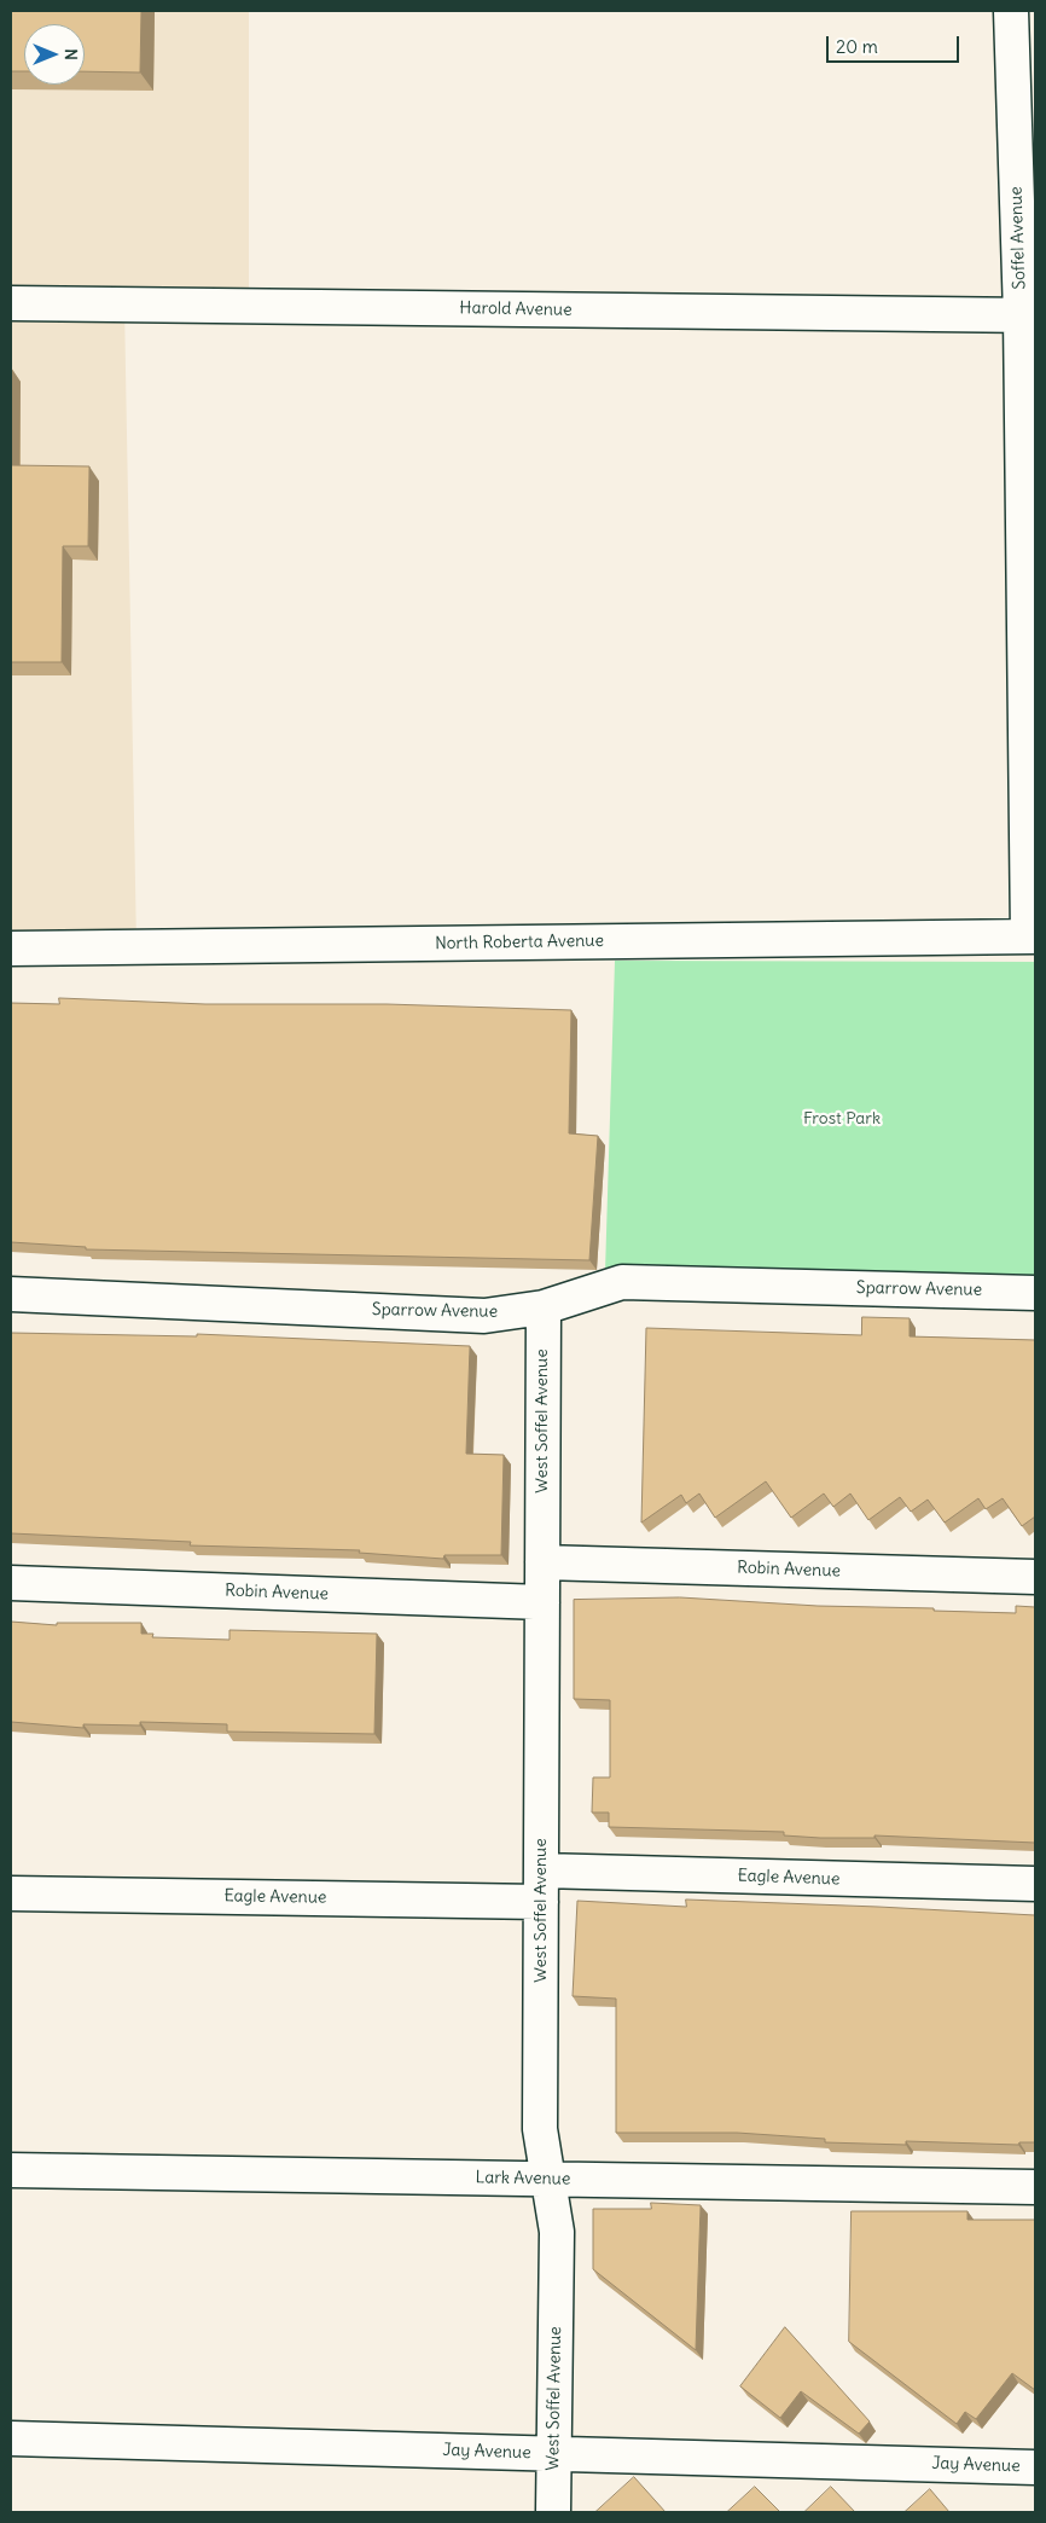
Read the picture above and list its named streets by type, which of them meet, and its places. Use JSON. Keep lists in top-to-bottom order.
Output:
{
  "streets": {
    "street": [
      "Soffel Avenue",
      "Harold Avenue",
      "North Roberta Avenue",
      "Sparrow Avenue",
      "West Soffel Avenue",
      "Robin Avenue",
      "Eagle Avenue",
      "Lark Avenue",
      "Jay Avenue"
    ]
  },
  "crossings": [
    ["Soffel Avenue", "Harold Avenue"],
    ["Soffel Avenue", "North Roberta Avenue"],
    ["Sparrow Avenue", "West Soffel Avenue"],
    ["West Soffel Avenue", "Robin Avenue"],
    ["West Soffel Avenue", "Eagle Avenue"],
    ["West Soffel Avenue", "Lark Avenue"],
    ["West Soffel Avenue", "Jay Avenue"]
  ],
  "parks": ["Frost Park"],
  "scale_bar": "20 m",
  "north": "right"
}
